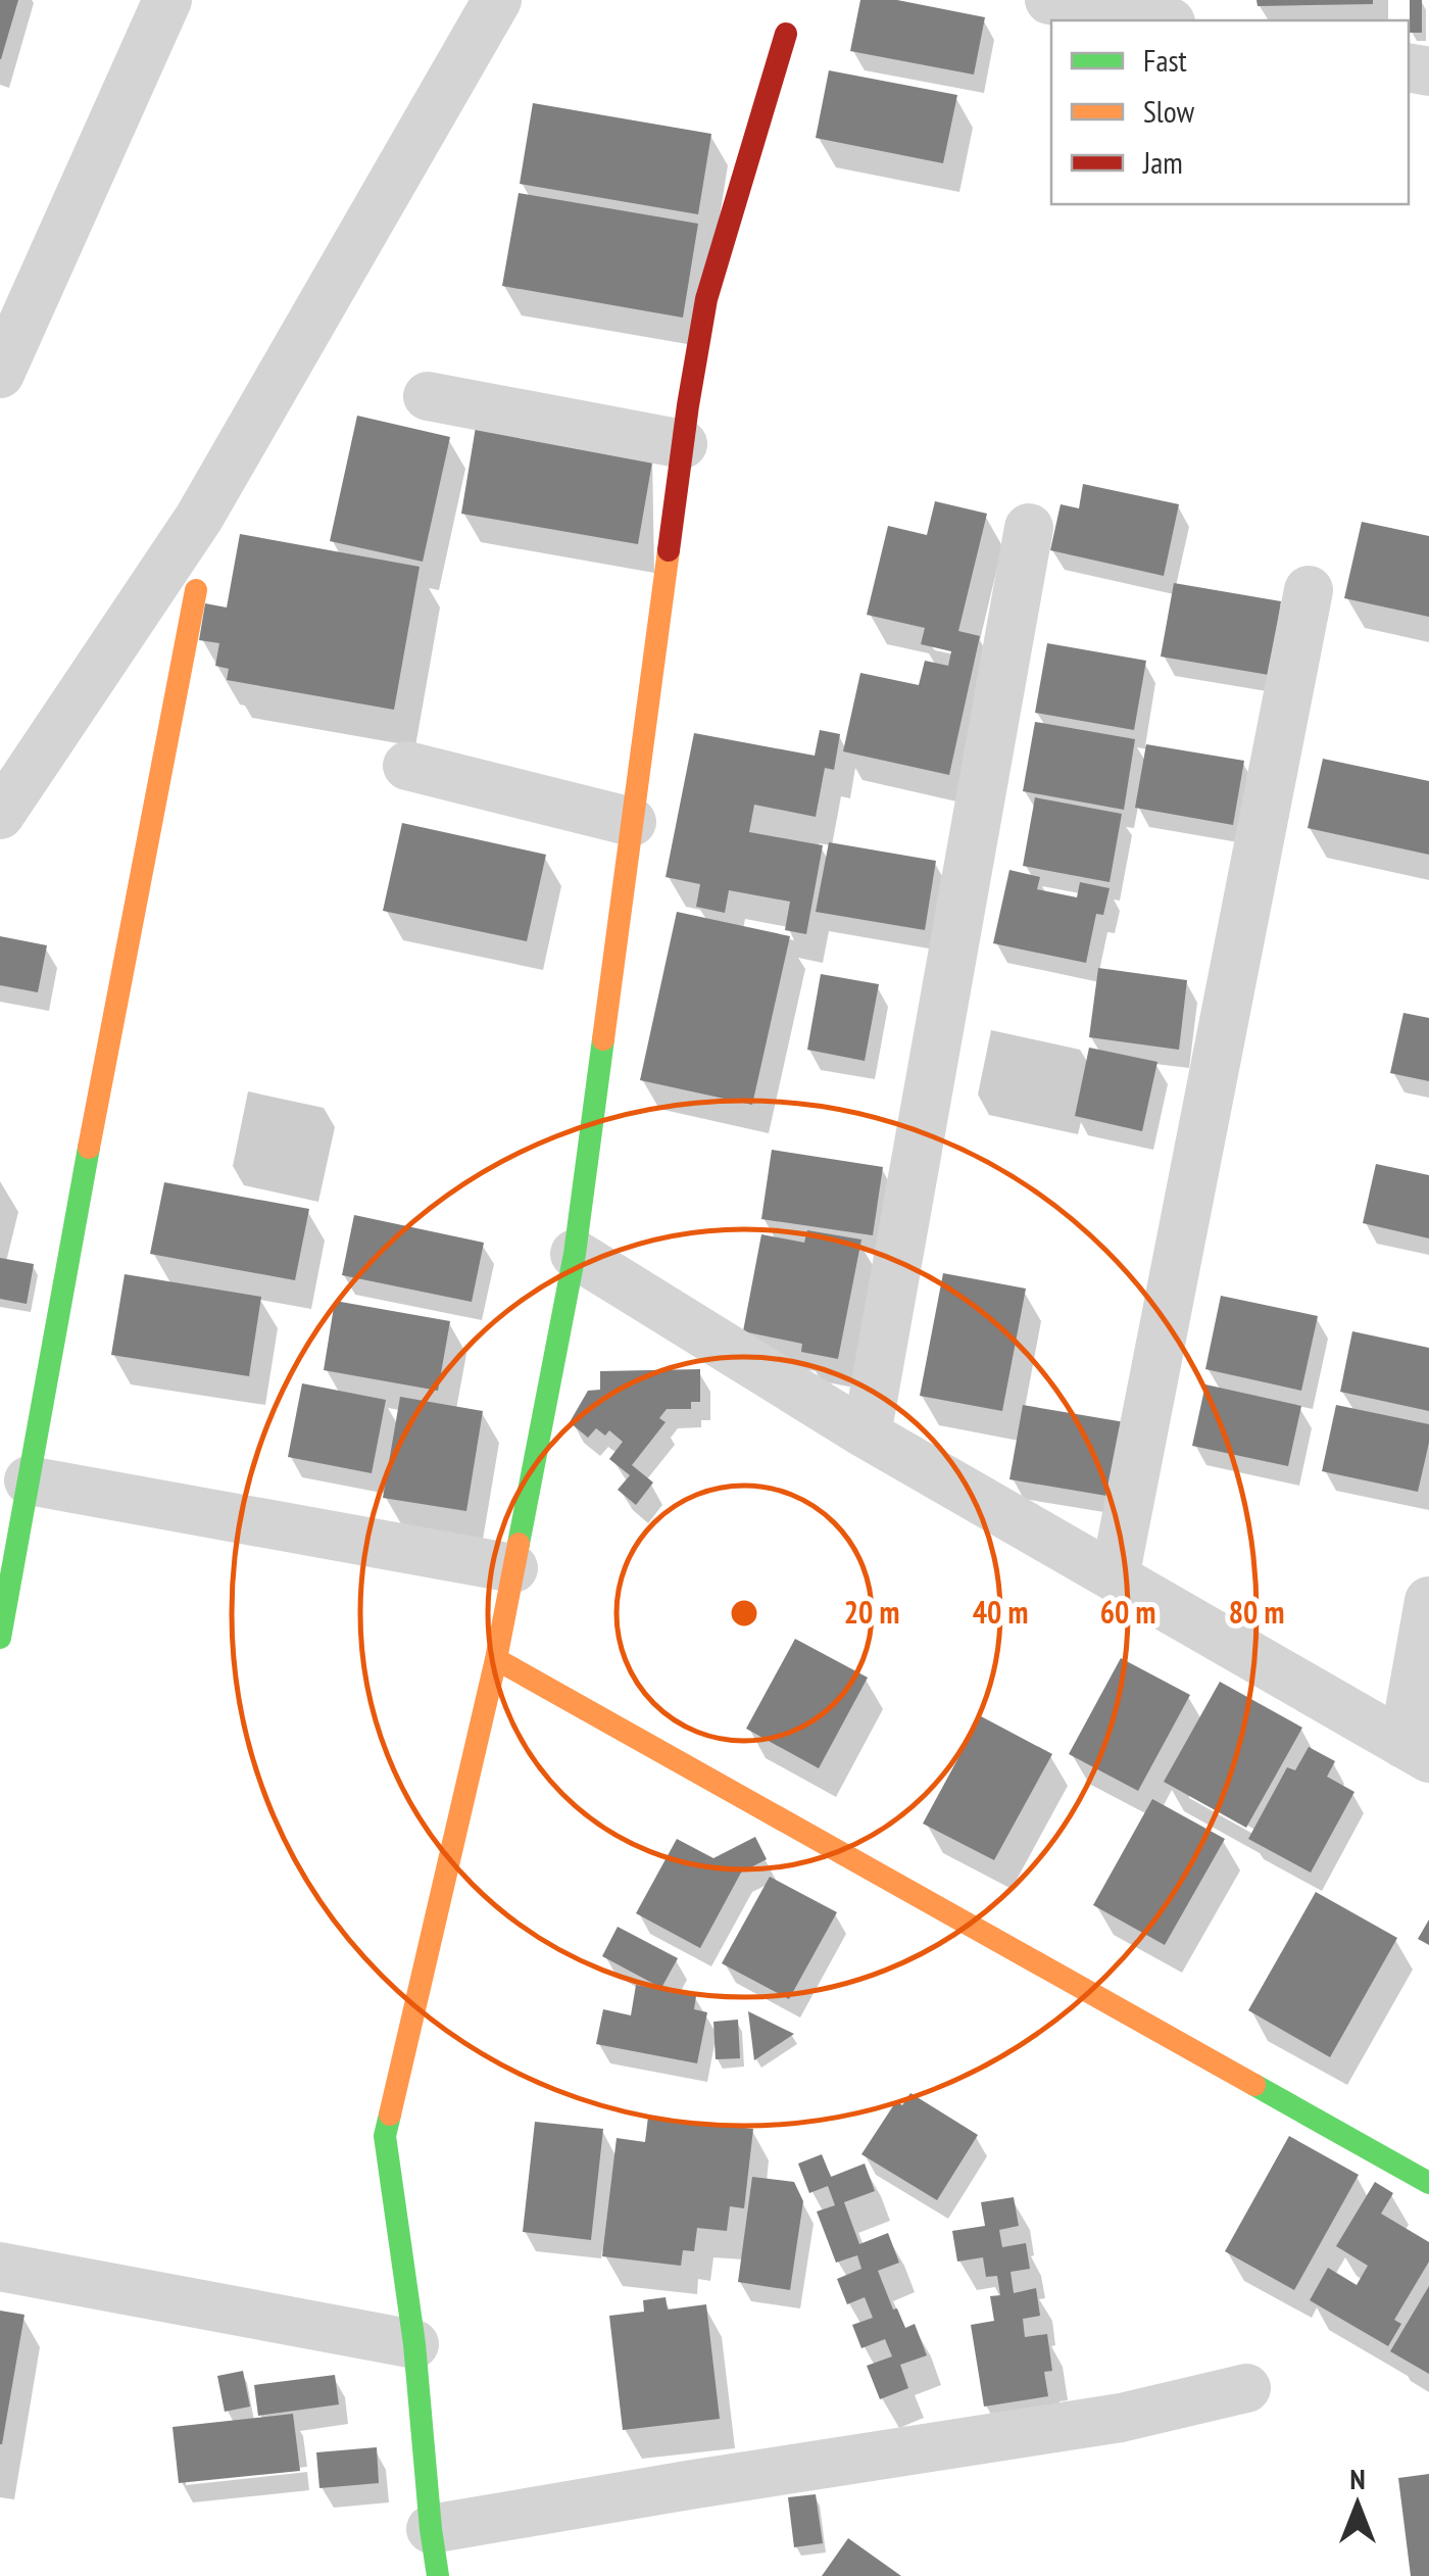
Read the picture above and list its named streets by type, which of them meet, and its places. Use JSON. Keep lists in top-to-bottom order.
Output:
{
  "legend": ["Fast", "Slow", "Jam"],
  "north": "top",
  "rings": [
    "20 m",
    "40 m",
    "60 m",
    "80 m"
  ]
}
